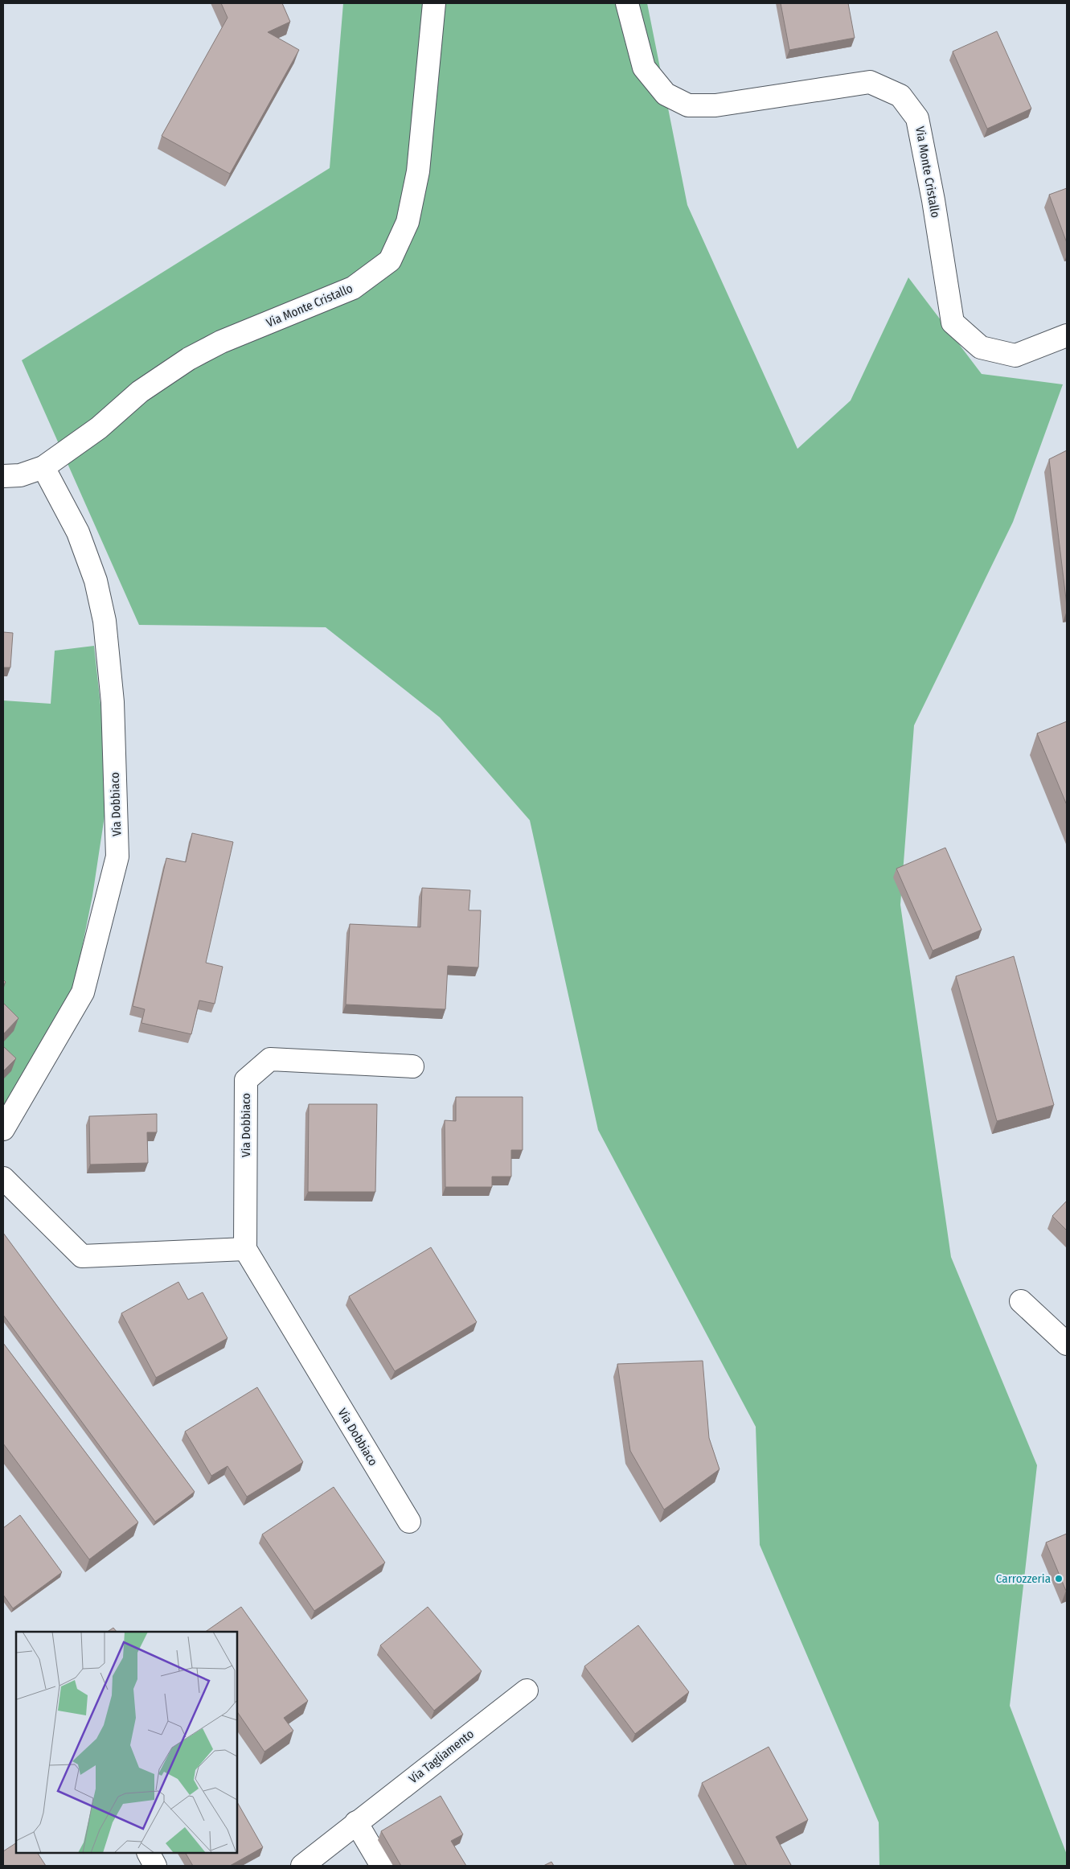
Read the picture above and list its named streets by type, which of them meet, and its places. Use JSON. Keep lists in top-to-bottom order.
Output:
{
  "streets": {
    "street": ["Via Monte Cristallo", "Via Dobbiaco", "Via Tagliamento"]
  },
  "crossings": [
    ["Via Monte Cristallo", "Via Dobbiaco"]
  ],
  "places": ["Carrozzeria"]
}
